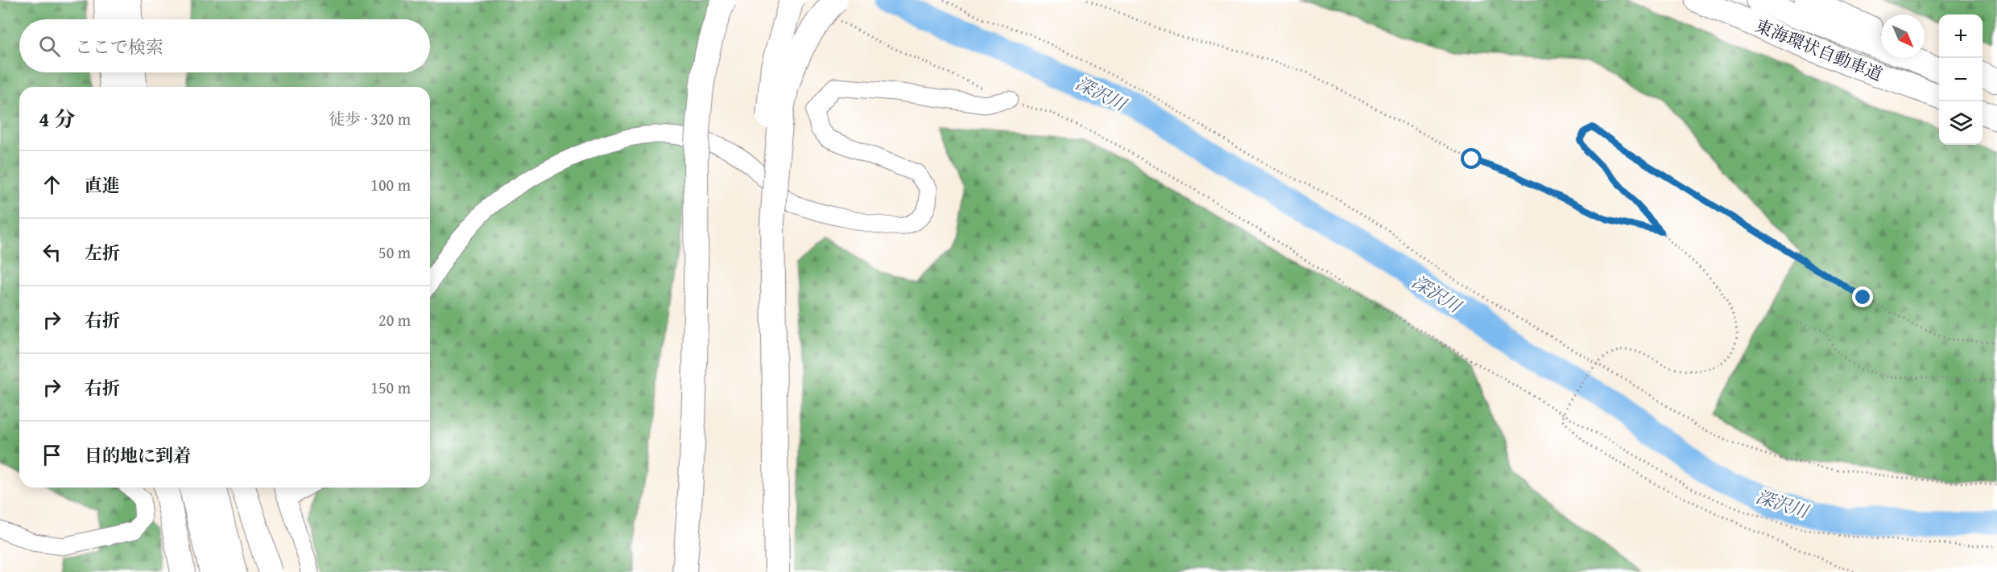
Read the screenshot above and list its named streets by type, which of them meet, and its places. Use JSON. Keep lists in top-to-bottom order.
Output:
{
  "streets": {
    "highway": ["東海環状自動車道"]
  },
  "water": ["深沢川"],
  "north": "bottom right",
  "page": {
    "map_buttons": ["+", "−"],
    "search": "ここで検索",
    "heading": ["4 分", "徒歩 · 320 m"],
    "list": [
      ["直進", "100 m"],
      ["左折", "50 m"],
      ["右折", "20 m"],
      ["右折", "150 m"],
      "目的地に到着"
    ]
  }
}
